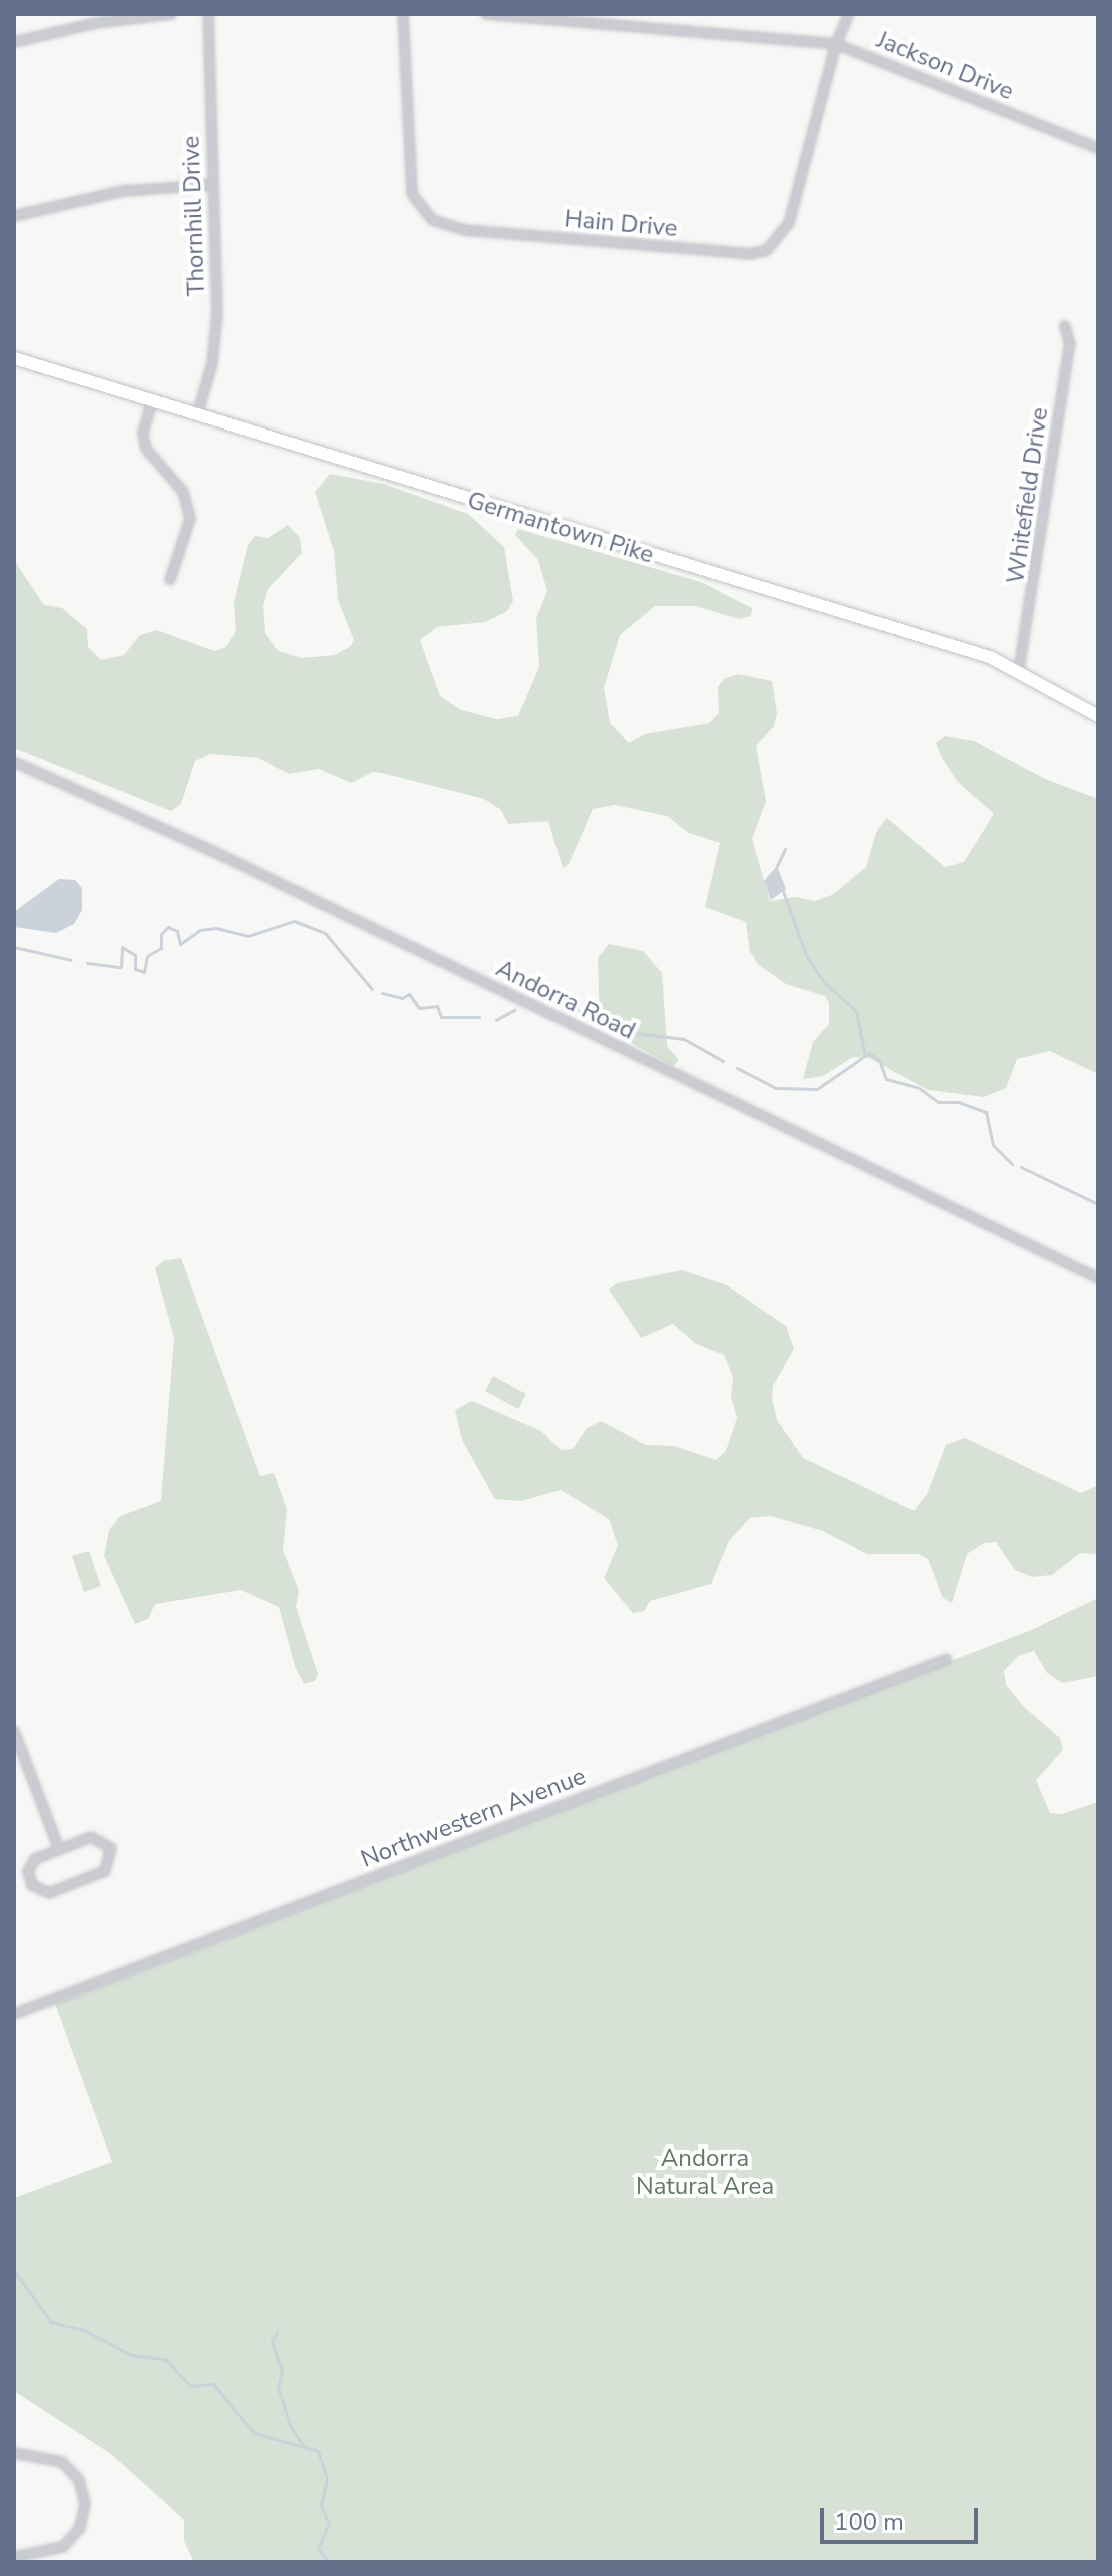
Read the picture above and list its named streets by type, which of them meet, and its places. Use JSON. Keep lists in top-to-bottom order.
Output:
{
  "streets": {
    "main road": ["Germantown Pike"],
    "street": [
      "Jackson Drive",
      "Thornhill Drive",
      "Hain Drive",
      "Whitefield Drive",
      "Andorra Road",
      "Northwestern Avenue"
    ]
  },
  "crossings": [
    ["Jackson Drive", "Hain Drive"],
    ["Thornhill Drive", "Germantown Pike"],
    ["Whitefield Drive", "Germantown Pike"]
  ],
  "parks": ["Andorra Natural Area"],
  "scale_bar": "100 m"
}
